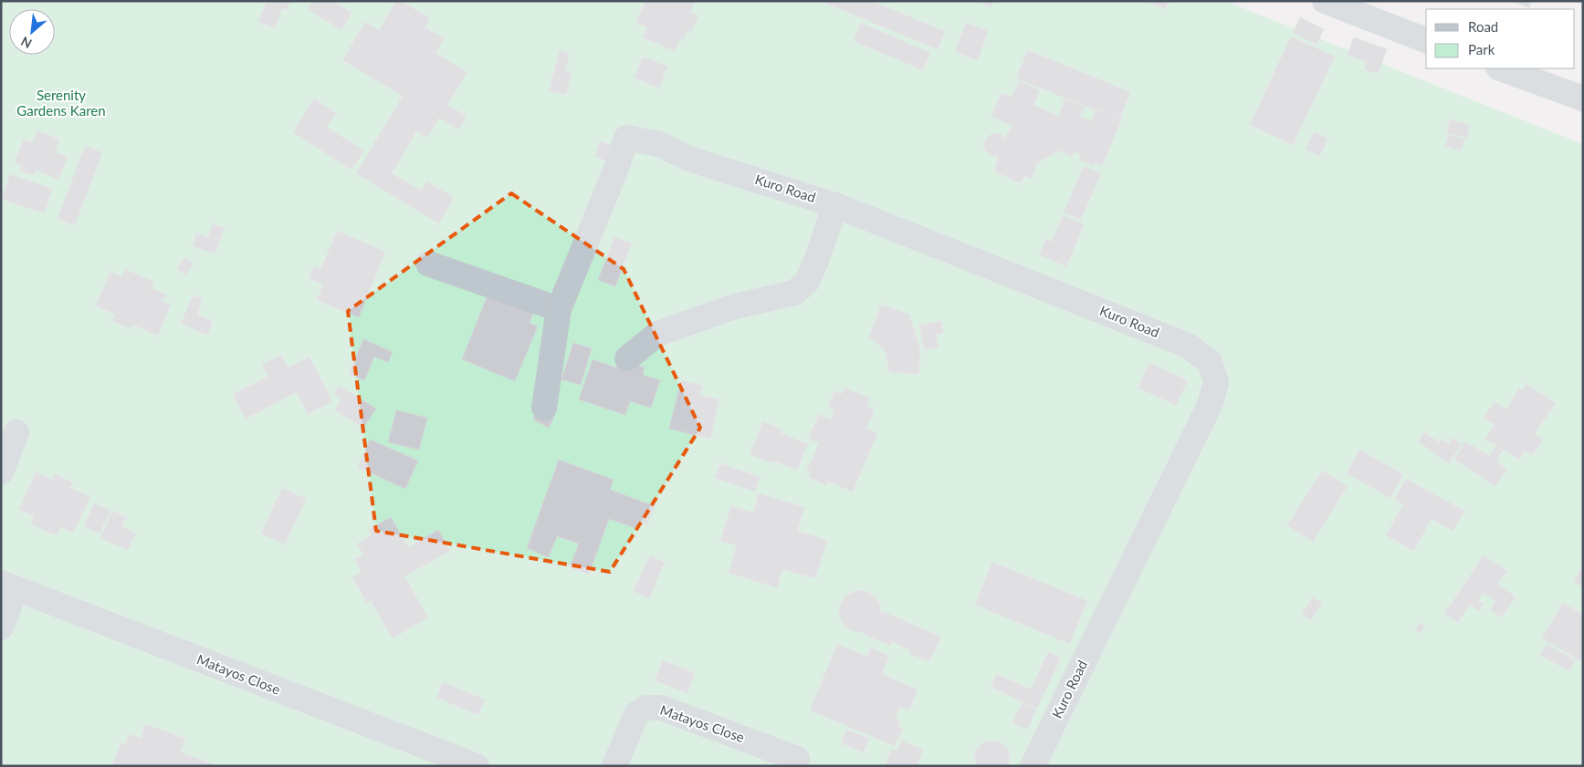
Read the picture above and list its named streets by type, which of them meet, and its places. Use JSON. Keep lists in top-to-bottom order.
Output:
{
  "streets": {
    "street": ["Kuro Road", "Matayos Close"]
  },
  "parks": ["Serenity Gardens Karen"],
  "legend": ["Road", "Park"],
  "north": "bottom left"
}
